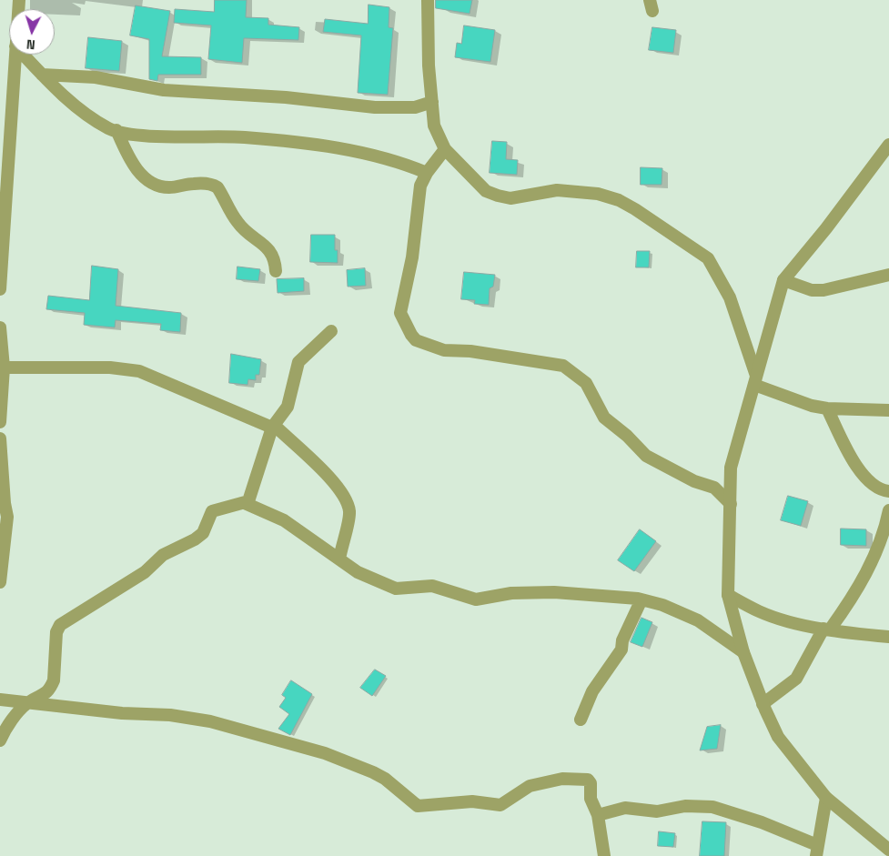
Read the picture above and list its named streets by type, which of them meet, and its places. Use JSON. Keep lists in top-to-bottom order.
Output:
{
  "north": "bottom"
}
